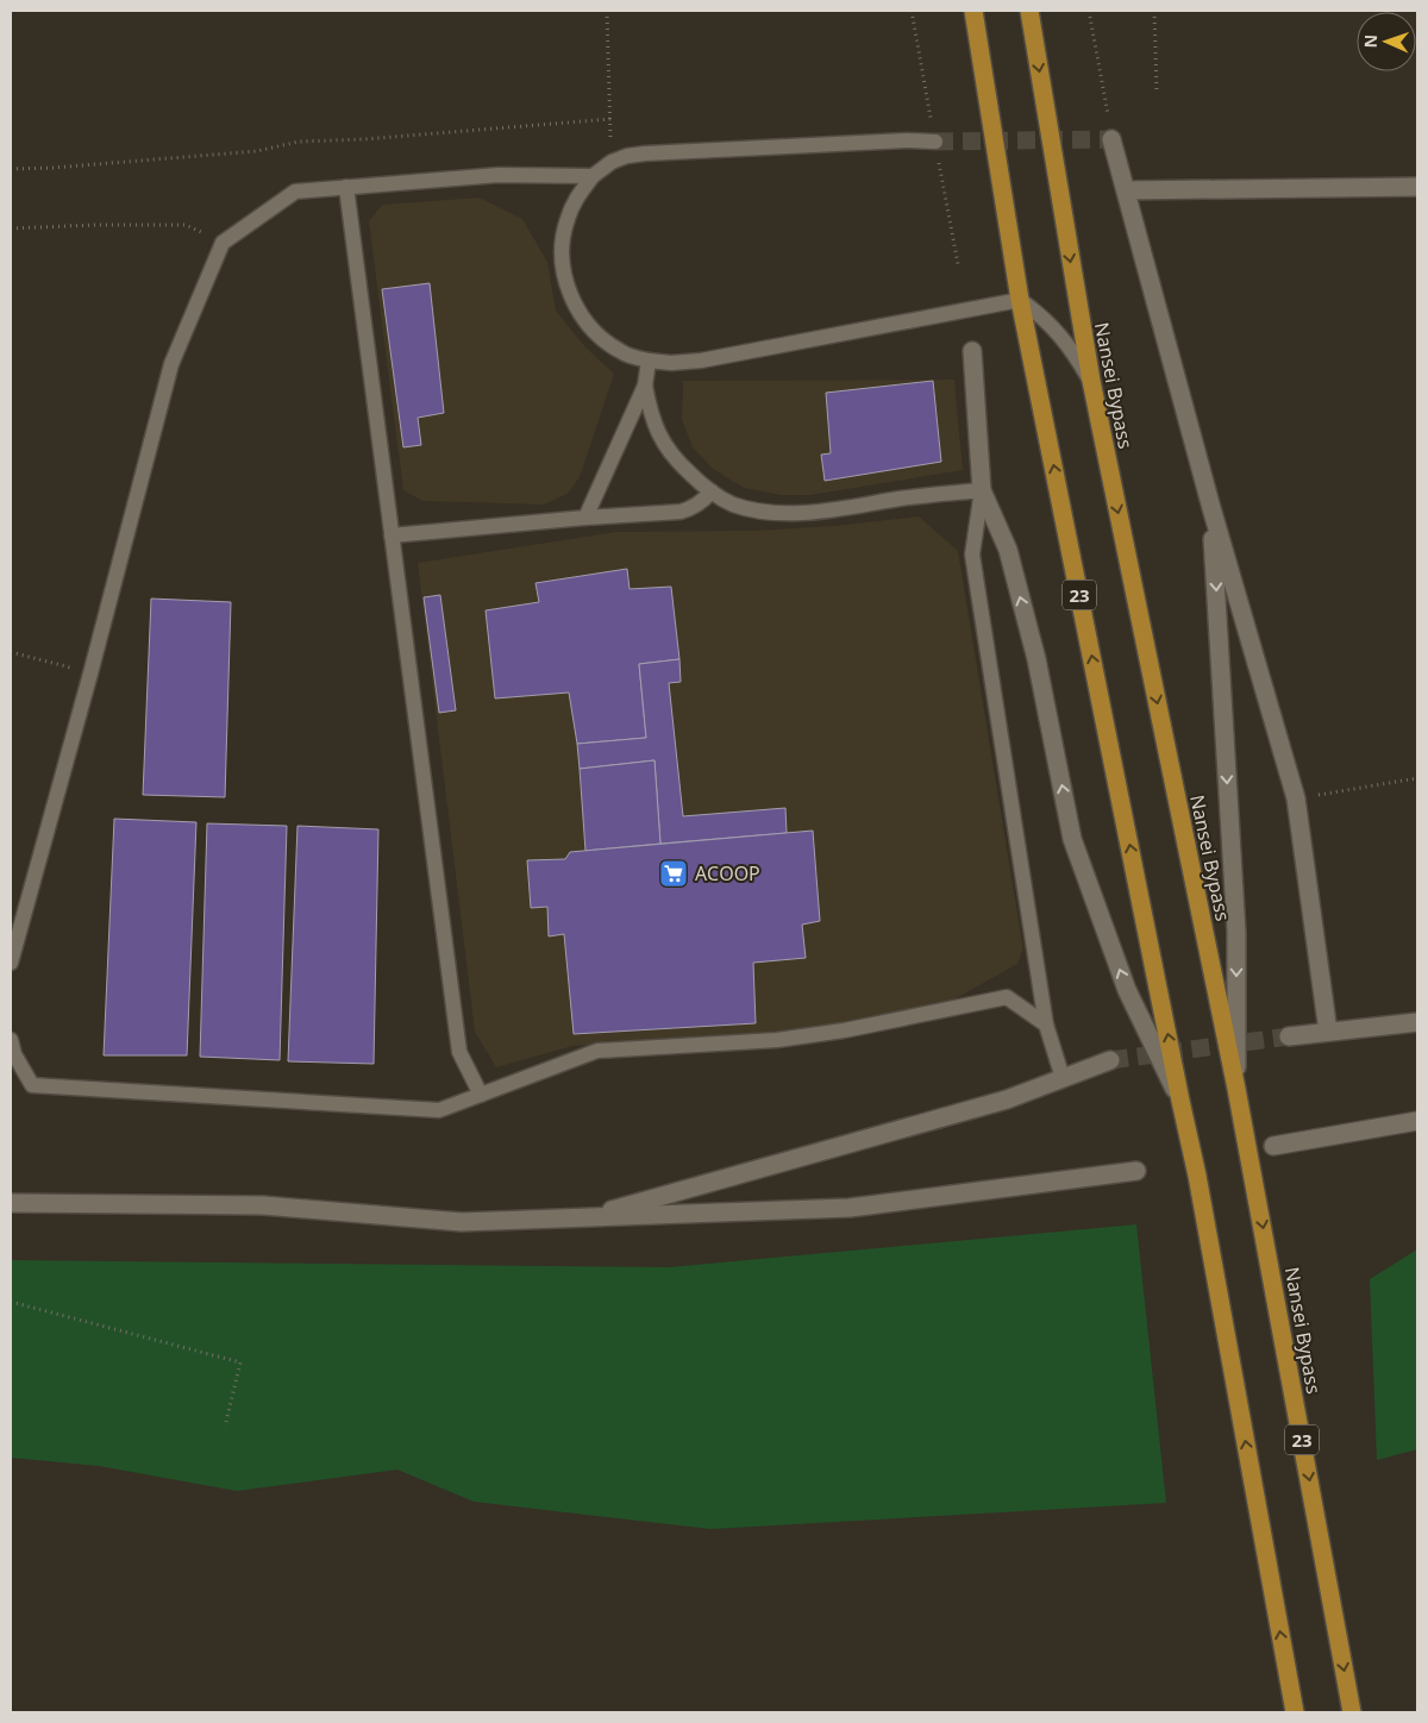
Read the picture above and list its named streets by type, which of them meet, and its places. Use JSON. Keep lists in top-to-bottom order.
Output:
{
  "streets": {
    "highway": ["Nansei Bypass", "23"]
  },
  "places": {
    "supermarket": ["ACOOP"]
  },
  "north": "left"
}
